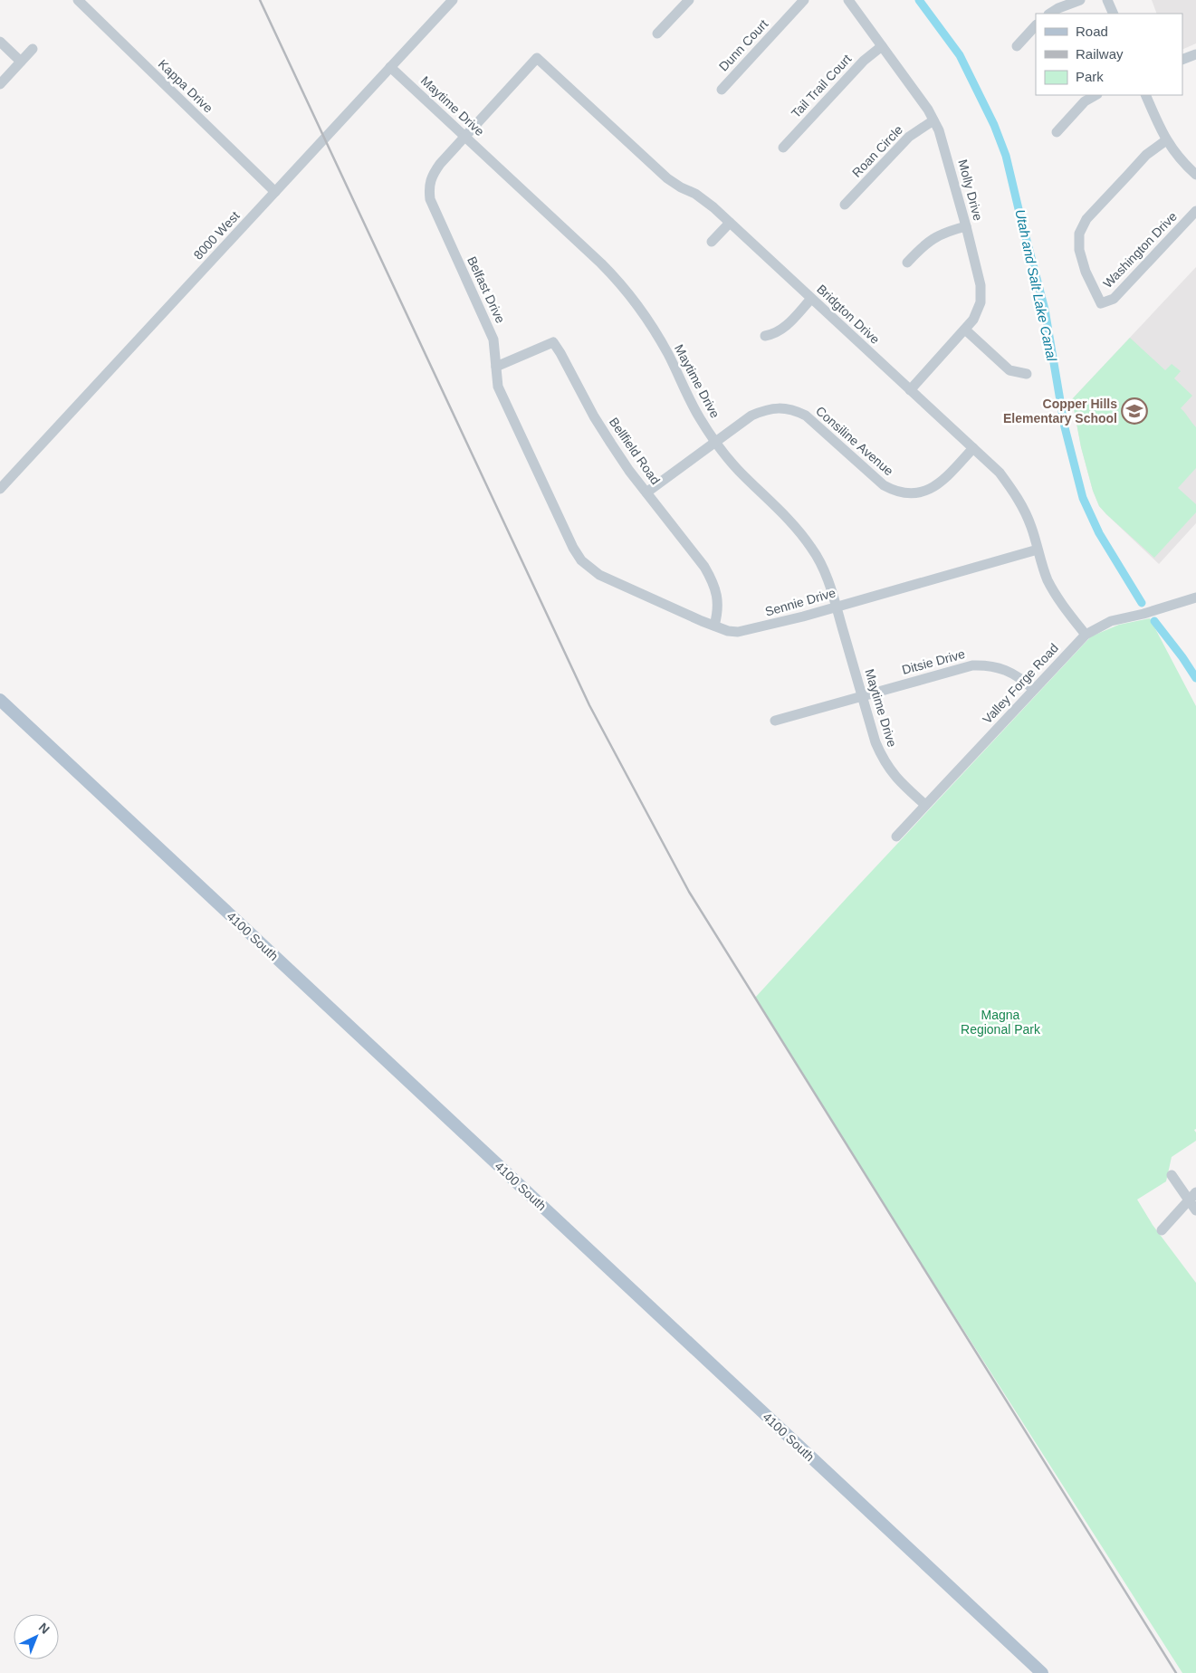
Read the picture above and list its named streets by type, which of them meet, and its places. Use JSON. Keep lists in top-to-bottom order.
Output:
{
  "streets": {
    "main road": ["4100 South"],
    "street": [
      "Dunn Court",
      "Kappa Drive",
      "Tail Trail Court",
      "Maytime Drive",
      "Roan Circle",
      "Molly Drive",
      "8000 West",
      "Washington Drive",
      "Belfast Drive",
      "Bridgton Drive",
      "Consiline Avenue",
      "Bellfield Road",
      "Sennie Drive",
      "Ditsie Drive",
      "Valley Forge Road"
    ]
  },
  "crossings": [
    ["Kappa Drive", "8000 West"],
    ["Tail Trail Court", "Molly Drive"],
    ["Maytime Drive", "8000 West"],
    ["Maytime Drive", "Belfast Drive"],
    ["Maytime Drive", "Consiline Avenue"],
    ["Maytime Drive", "Sennie Drive"],
    ["Maytime Drive", "Ditsie Drive"],
    ["Maytime Drive", "Valley Forge Road"],
    ["Roan Circle", "Molly Drive"],
    ["Molly Drive", "Bridgton Drive"],
    ["Belfast Drive", "Bridgton Drive"],
    ["Belfast Drive", "Bellfield Road"],
    ["Belfast Drive", "Sennie Drive"],
    ["Bridgton Drive", "Consiline Avenue"],
    ["Bridgton Drive", "Sennie Drive"],
    ["Bridgton Drive", "Valley Forge Road"],
    ["Consiline Avenue", "Bellfield Road"],
    ["Bellfield Road", "Sennie Drive"],
    ["Ditsie Drive", "Valley Forge Road"]
  ],
  "water": ["Utah and Salt Lake Canal"],
  "parks": ["Magna Regional Park"],
  "places": {
    "school or university": ["Copper Hills Elementary School"]
  },
  "legend": ["Road", "Railway", "Park"],
  "north": "top right"
}
